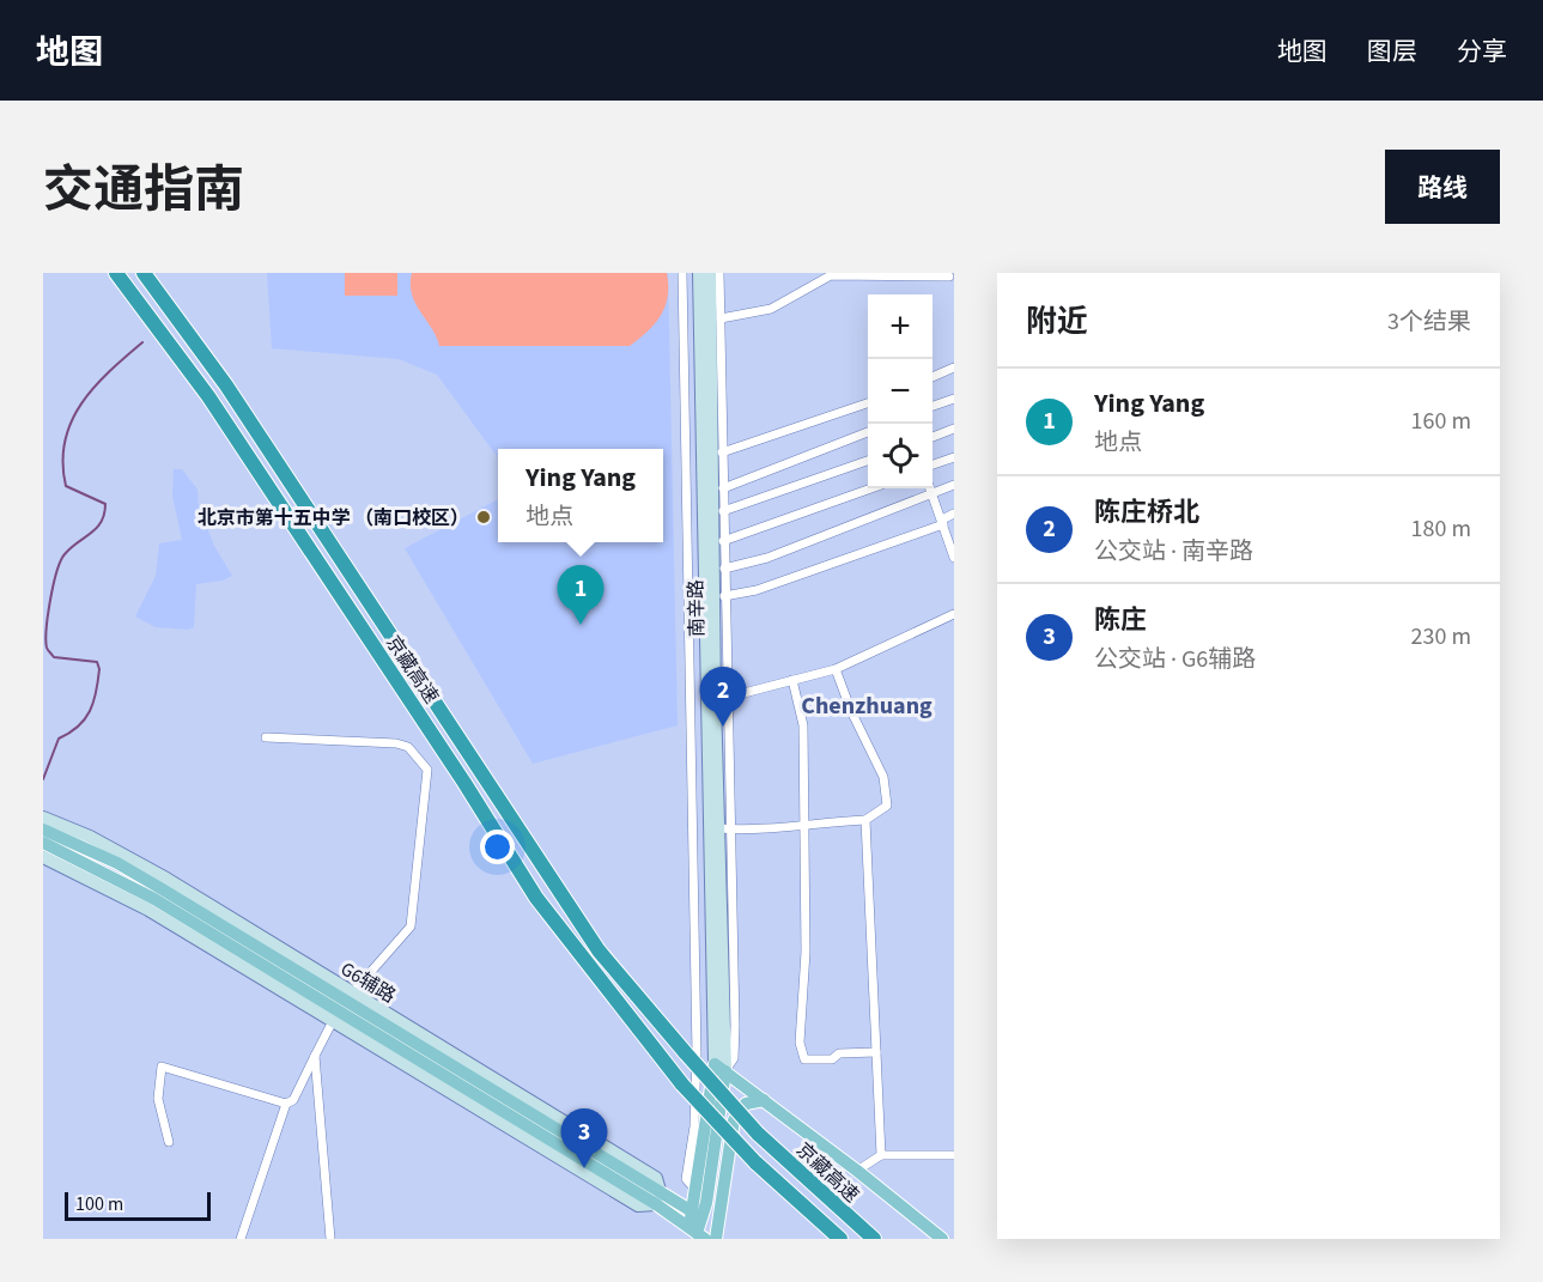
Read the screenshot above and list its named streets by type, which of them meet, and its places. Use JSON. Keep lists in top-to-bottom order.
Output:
{
  "streets": {
    "highway": ["京藏高速"],
    "main road": ["南辛路", "G6辅路"]
  },
  "districts": ["Chenzhuang"],
  "places": ["北京市第十五中学 （南口校区）"],
  "scale_bar": "100 m",
  "page": {
    "header": "地图",
    "nav": ["地图", "图层", "分享"],
    "title": "交通指南",
    "buttons": "路线",
    "heading": ["附近", "3个结果"],
    "map_buttons": ["+", "−"],
    "list": [
      {
        "mark": "1",
        "name": "Ying Yang",
        "note": "地点",
        "value": "160 m"
      },
      {
        "mark": "2",
        "name": "陈庄桥北",
        "note": "公交站 · 南辛路",
        "value": "180 m"
      },
      {
        "mark": "3",
        "name": "陈庄",
        "note": "公交站 · G6辅路",
        "value": "230 m"
      }
    ],
    "popup": ["Ying Yang", "地点"],
    "pins": ["1", "2", "3"],
    "scale": "100 m"
  }
}
